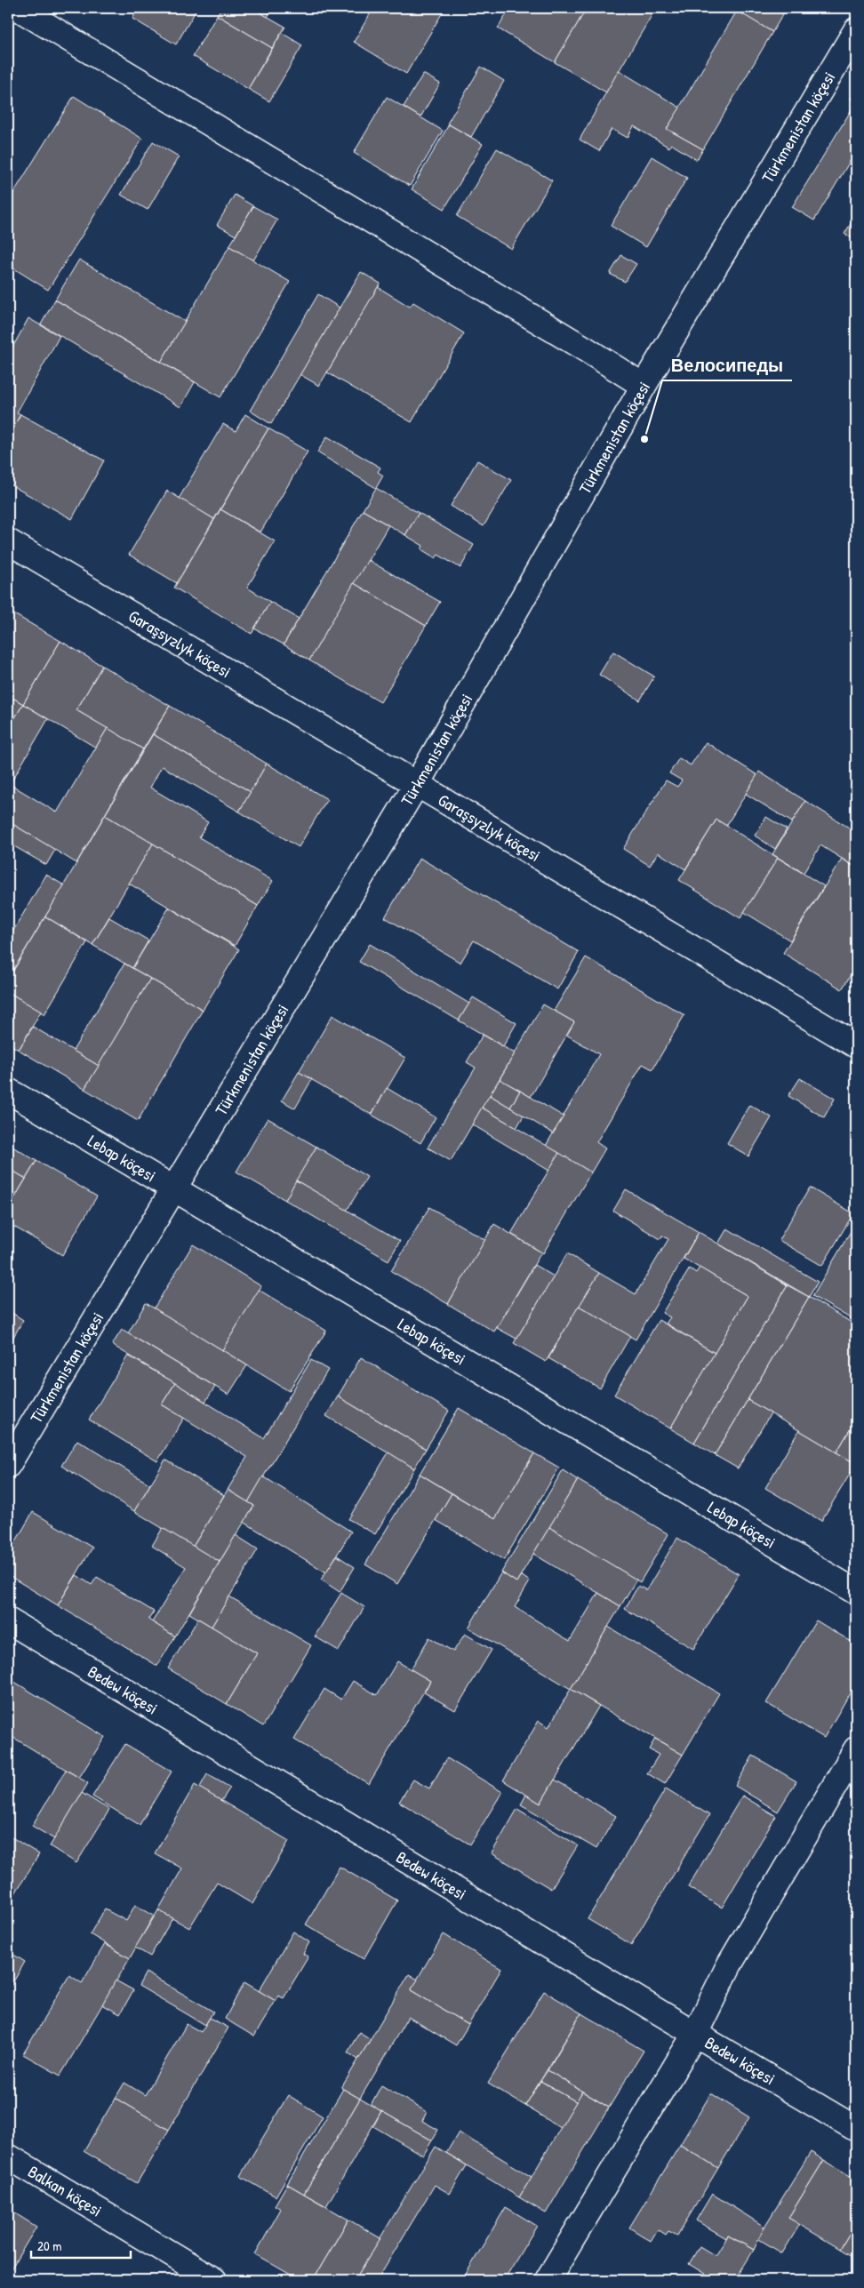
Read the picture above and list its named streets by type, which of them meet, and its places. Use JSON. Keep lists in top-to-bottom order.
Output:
{
  "streets": {
    "street": [
      "Türkmenistan köçesi",
      "Garaşsyzlyk köçesi",
      "Lebap köçesi",
      "Bedew köçesi",
      "Balkan köçesi"
    ]
  },
  "crossings": [
    ["Türkmenistan köçesi", "Garaşsyzlyk köçesi"],
    ["Türkmenistan köçesi", "Lebap köçesi"]
  ],
  "places": ["Велосипеды"],
  "scale_bar": "20 m"
}
